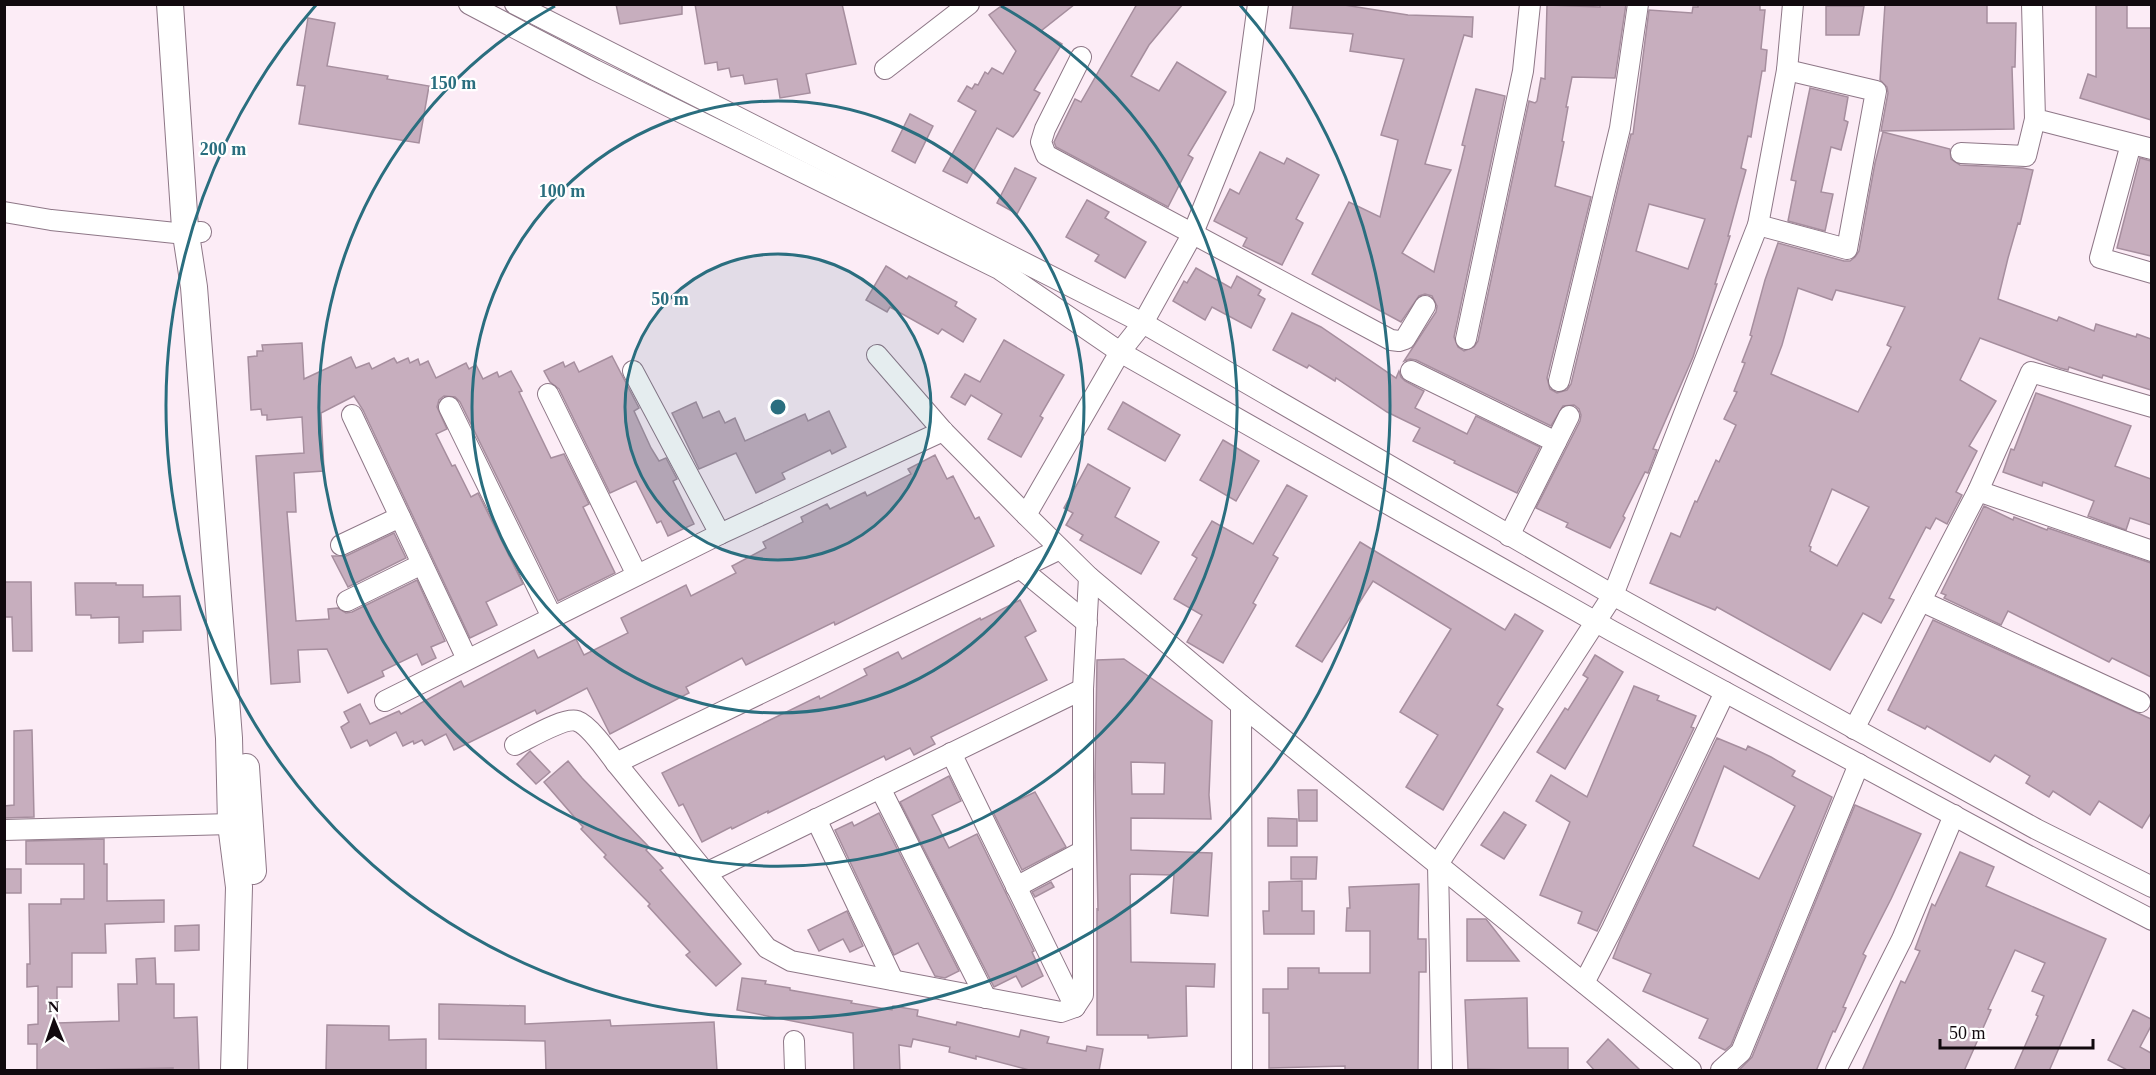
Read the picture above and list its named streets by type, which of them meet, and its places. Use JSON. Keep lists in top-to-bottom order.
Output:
{
  "scale_bar": "50 m",
  "north": "top",
  "rings": [
    "150 m",
    "200 m",
    "100 m",
    "50 m"
  ]
}
